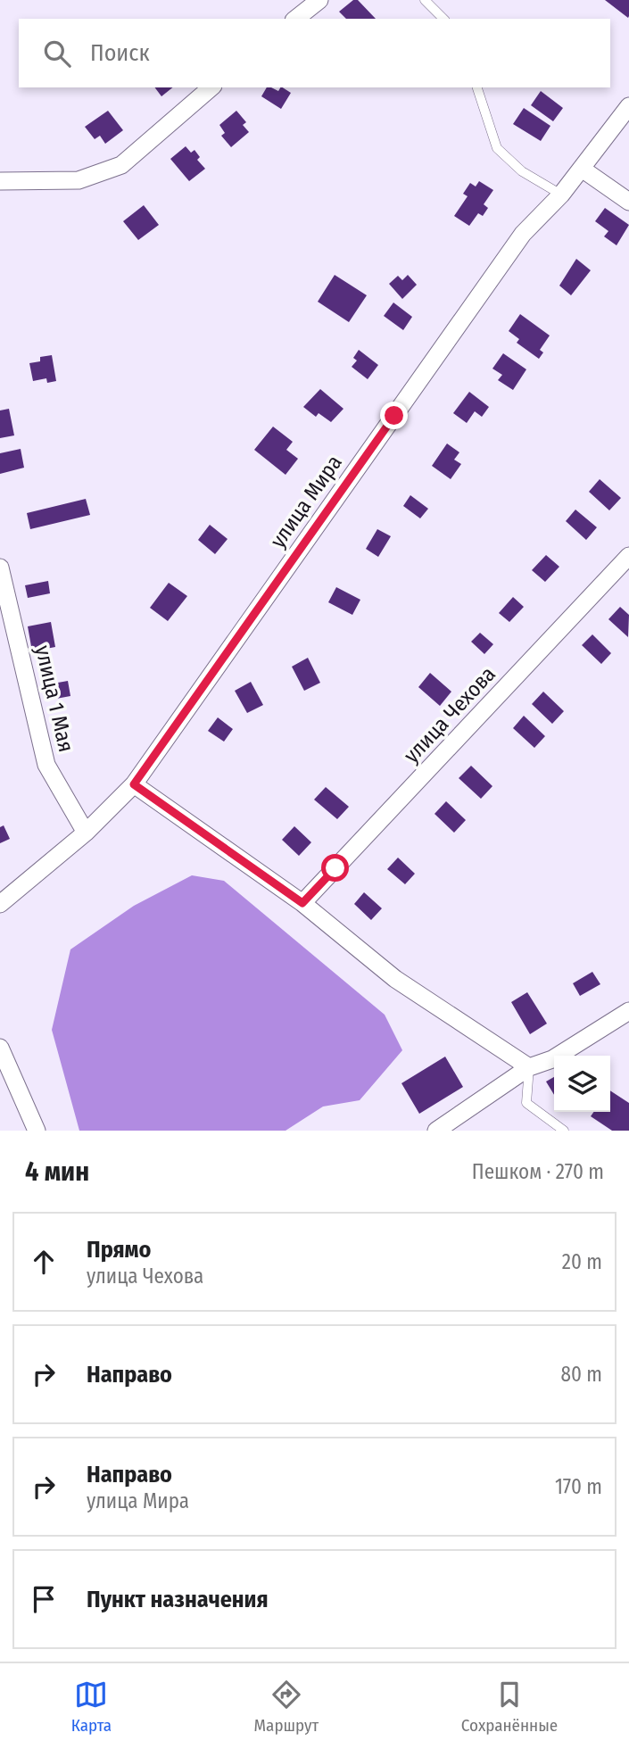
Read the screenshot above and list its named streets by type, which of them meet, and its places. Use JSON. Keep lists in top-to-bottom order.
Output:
{
  "streets": {
    "street": ["улица Мира", "улица 1 Мая", "улица Чехова"]
  },
  "crossings": [
    ["улица Мира", "улица 1 Мая"]
  ],
  "page": {
    "search": "Поиск",
    "heading": ["4 мин", "Пешком · 270 m"],
    "list": [
      ["Прямо", "улица Чехова", "20 m"],
      ["Направо", "80 m"],
      ["Направо", "улица Мира", "170 m"],
      "Пункт назначения"
    ],
    "nav": ["Карта", "Маршрут", "Сохранённые"]
  }
}
